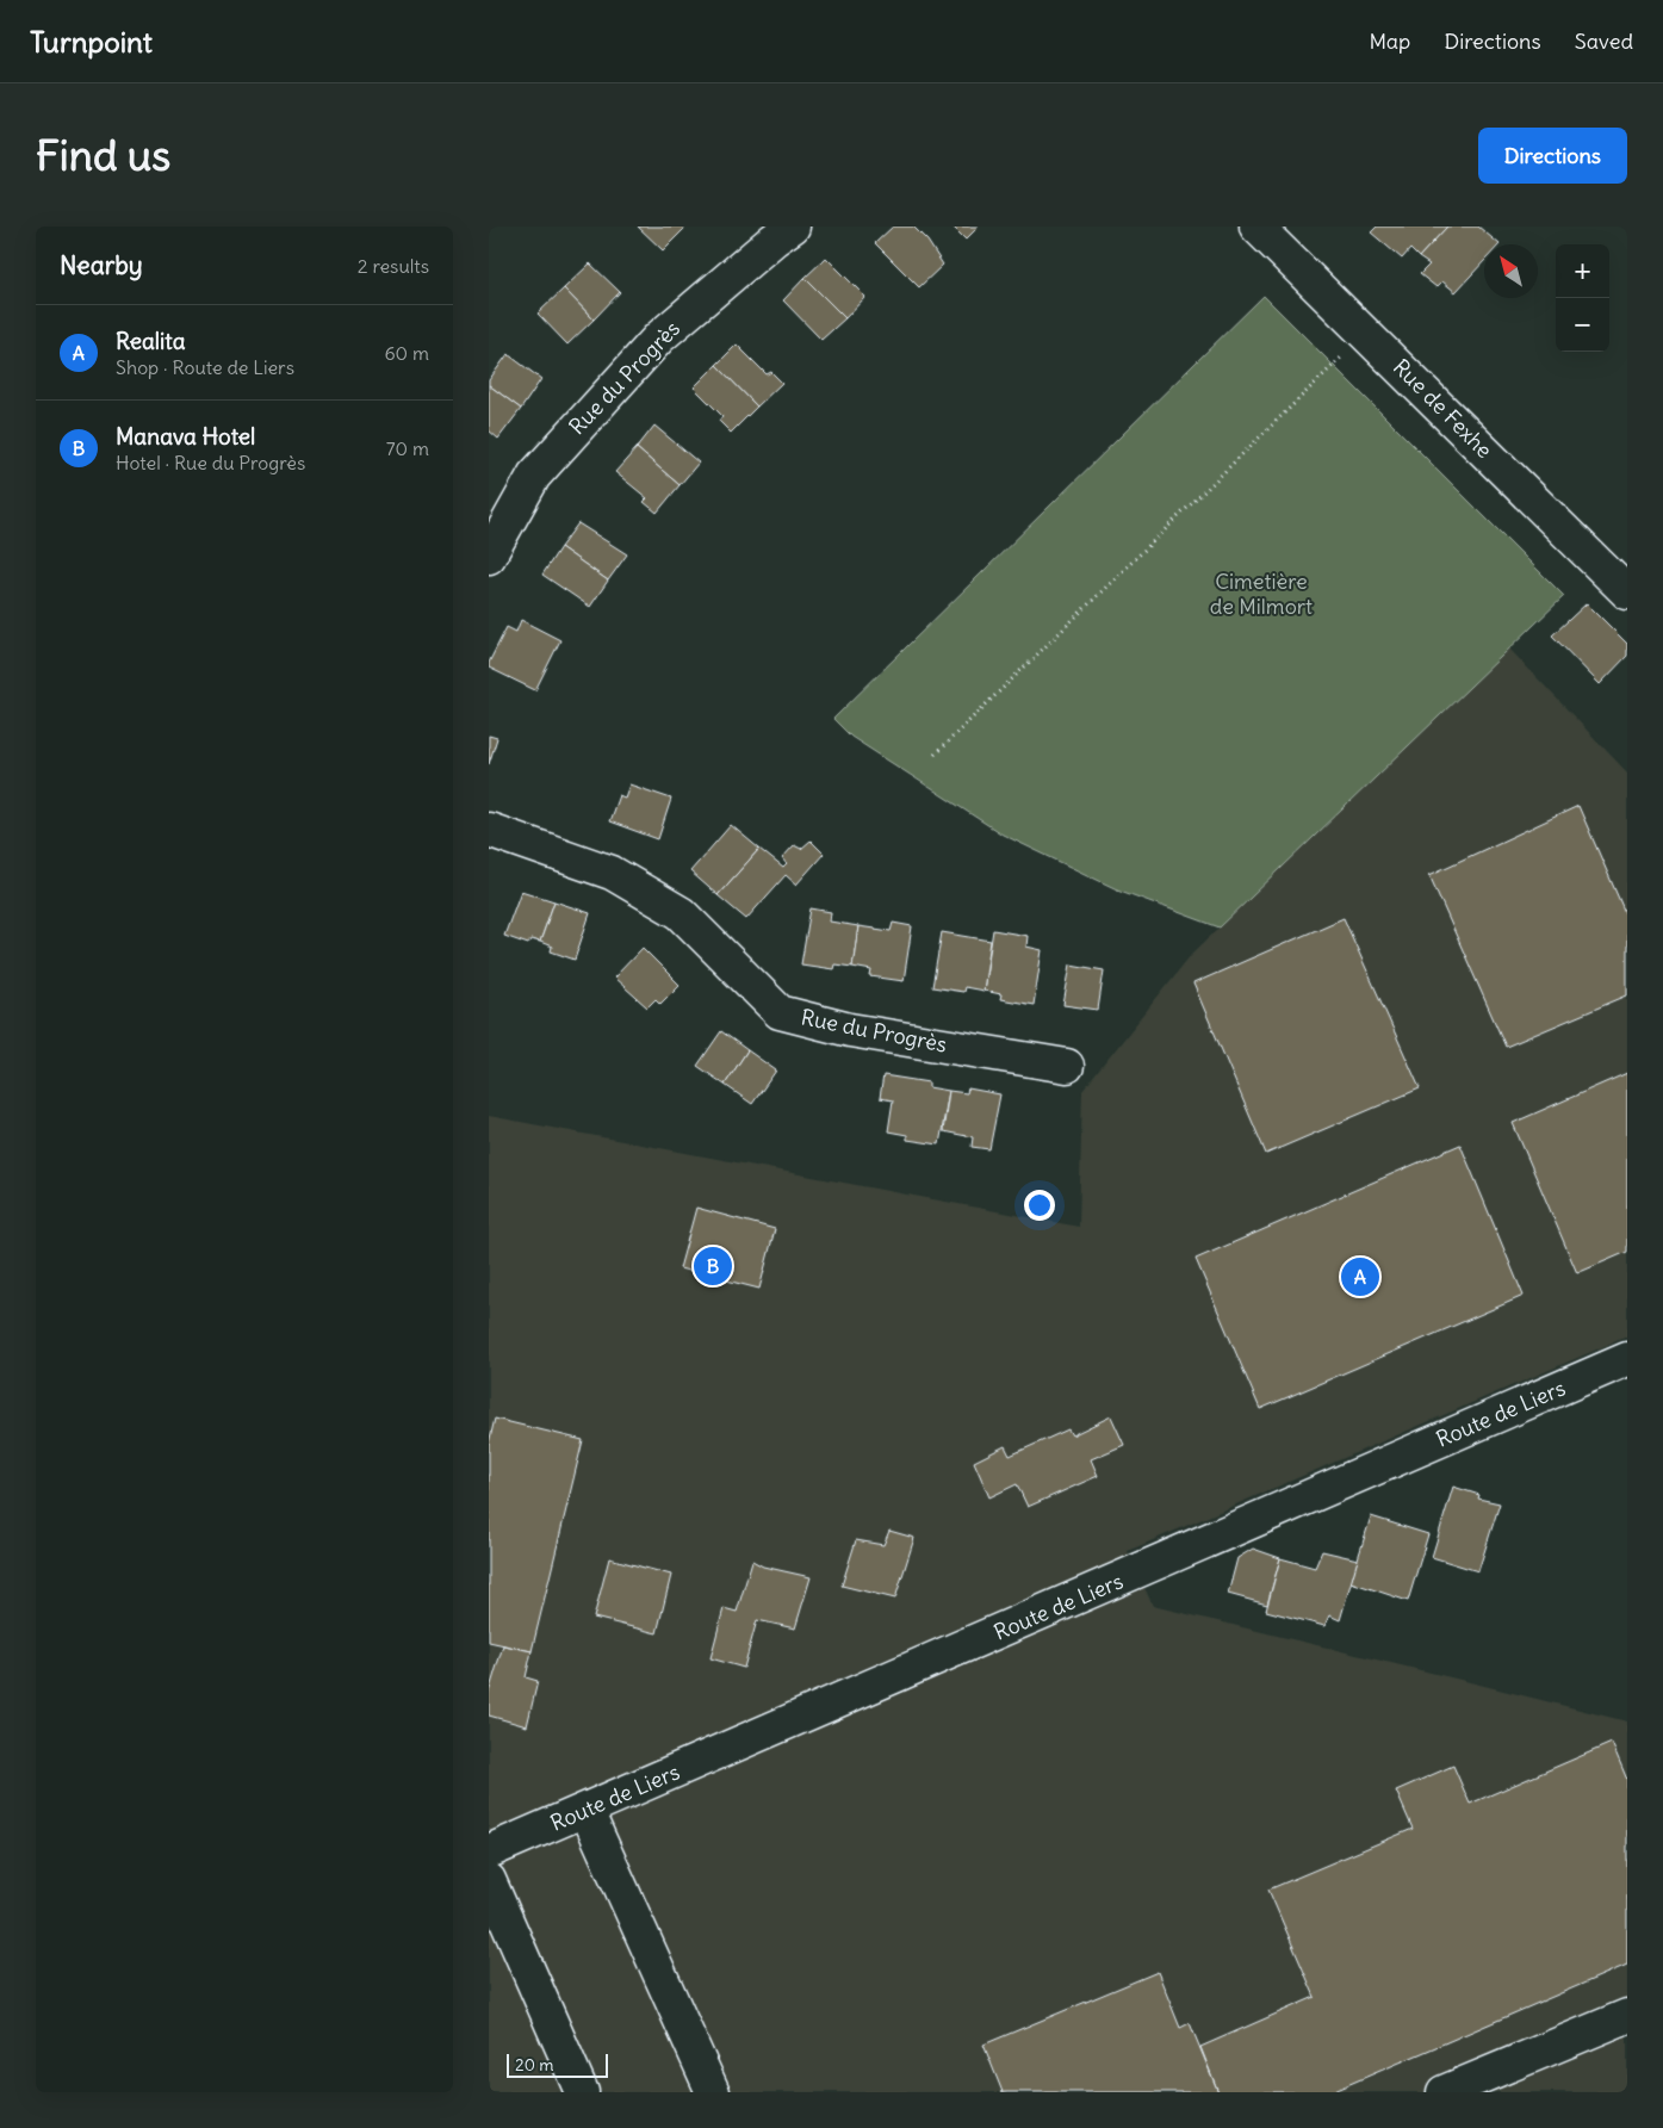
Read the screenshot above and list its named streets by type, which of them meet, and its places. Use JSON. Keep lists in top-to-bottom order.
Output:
{
  "streets": {
    "street": ["Rue du Progrès", "Rue de Fexhe", "Route de Liers"]
  },
  "parks": ["Cimetière de Milmort"],
  "scale_bar": "20 m",
  "north": "top left",
  "page": {
    "header": "Turnpoint",
    "nav": ["Map", "Directions", "Saved"],
    "buttons": "Directions",
    "title": "Find us",
    "heading": ["Nearby", "2 results"],
    "map_buttons": ["+", "−"],
    "list": [
      {
        "mark": "A",
        "name": "Realita",
        "note": "Shop · Route de Liers",
        "value": "60 m"
      },
      {
        "mark": "B",
        "name": "Manava Hotel",
        "note": "Hotel · Rue du Progrès",
        "value": "70 m"
      }
    ],
    "pins": ["B", "A"],
    "scale": "20 m"
  }
}
